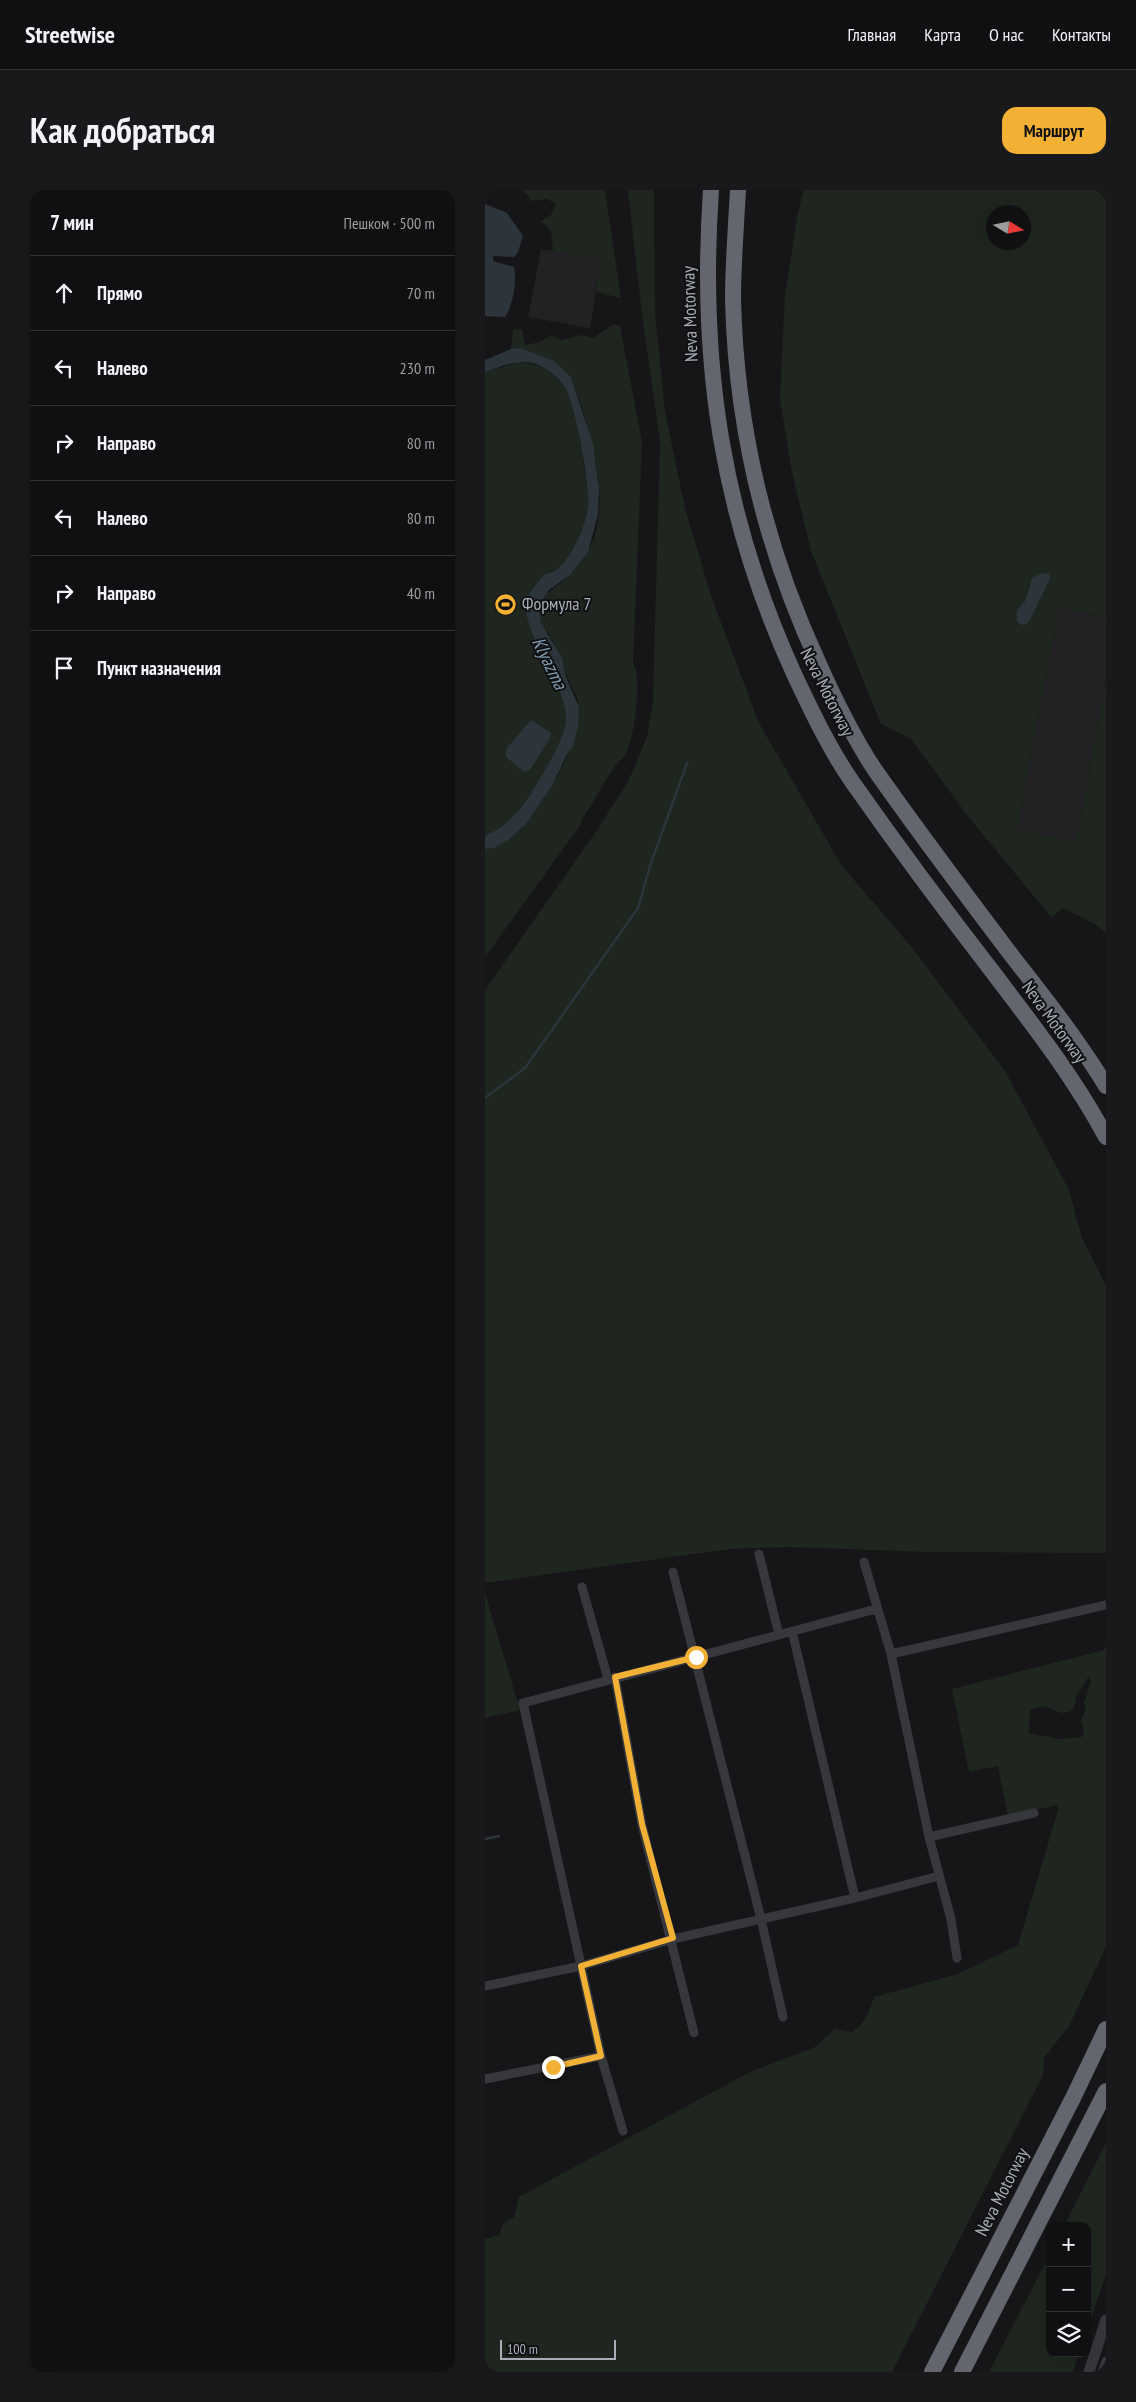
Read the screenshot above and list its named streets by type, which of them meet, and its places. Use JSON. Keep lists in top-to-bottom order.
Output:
{
  "streets": {
    "highway": ["Neva Motorway"]
  },
  "water": ["Klyazma"],
  "places": {
    "sports": ["Формула 7"]
  },
  "scale_bar": "100 m",
  "north": "right",
  "page": {
    "header": "Streetwise",
    "nav": [
      "Главная",
      "Карта",
      "О нас",
      "Контакты"
    ],
    "title": "Как добраться",
    "buttons": "Маршрут",
    "heading": ["7 мин", "Пешком · 500 m"],
    "list": [
      ["Прямо", "70 m"],
      ["Налево", "230 m"],
      ["Направо", "80 m"],
      ["Налево", "80 m"],
      ["Направо", "40 m"],
      "Пункт назначения"
    ],
    "map_buttons": ["+", "−"],
    "scale": "100 m"
  }
}
